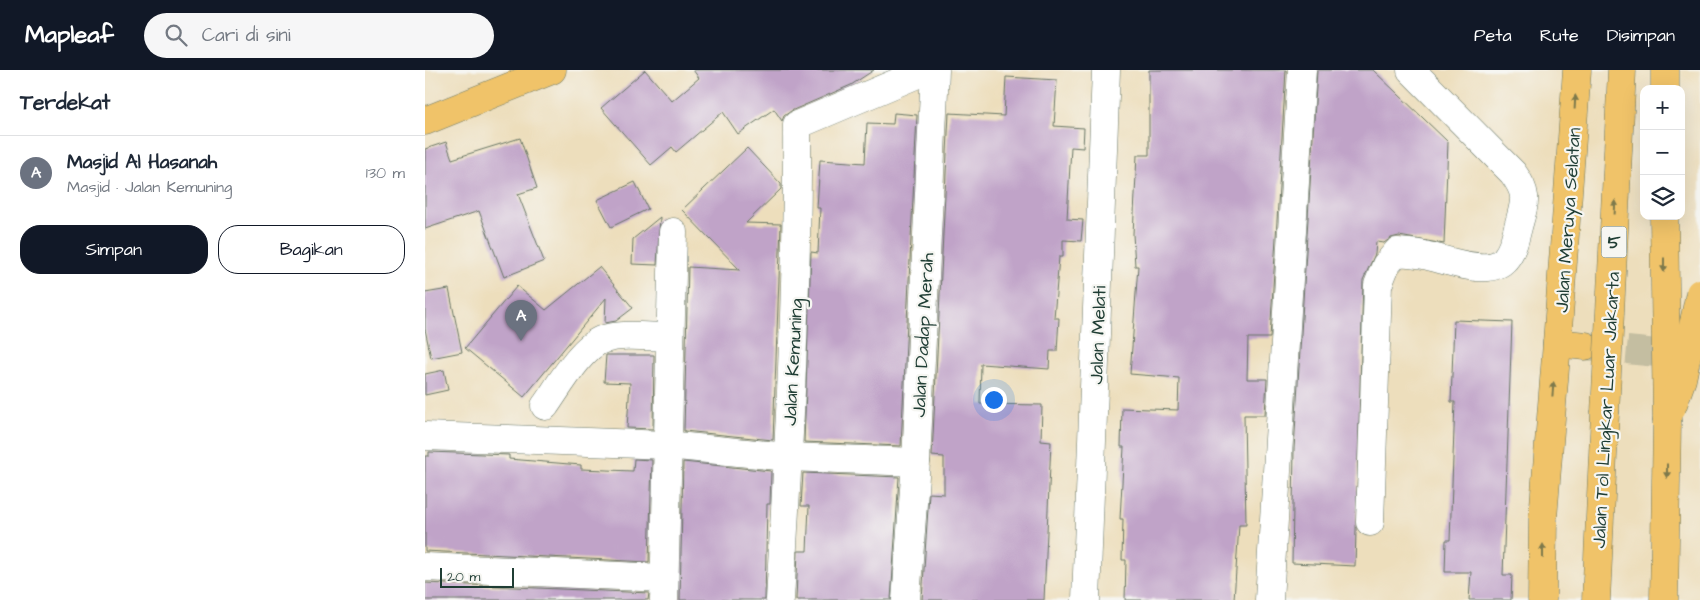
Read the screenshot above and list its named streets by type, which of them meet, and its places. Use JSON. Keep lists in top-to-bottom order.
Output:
{
  "streets": {
    "main road": ["Jalan Meruya Selatan", "5", "Jalan Tol Lingkar Luar Jakarta"],
    "street": ["Jalan Dadap Merah", "Jalan Melati", "Jalan Kemuning"]
  },
  "scale_bar": "20 m",
  "page": {
    "header": "Mapleaf",
    "search": "Cari di sini",
    "nav": ["Peta", "Rute", "Disimpan"],
    "heading": "Terdekat",
    "map_buttons": ["+", "−"],
    "list": [
      {
        "mark": "A",
        "name": "Masjid Al Hasanah",
        "note": "Masjid · Jalan Kemuning",
        "value": "130 m"
      }
    ],
    "buttons": ["Simpan", "Bagikan"],
    "pins": "A",
    "scale": "20 m"
  }
}
